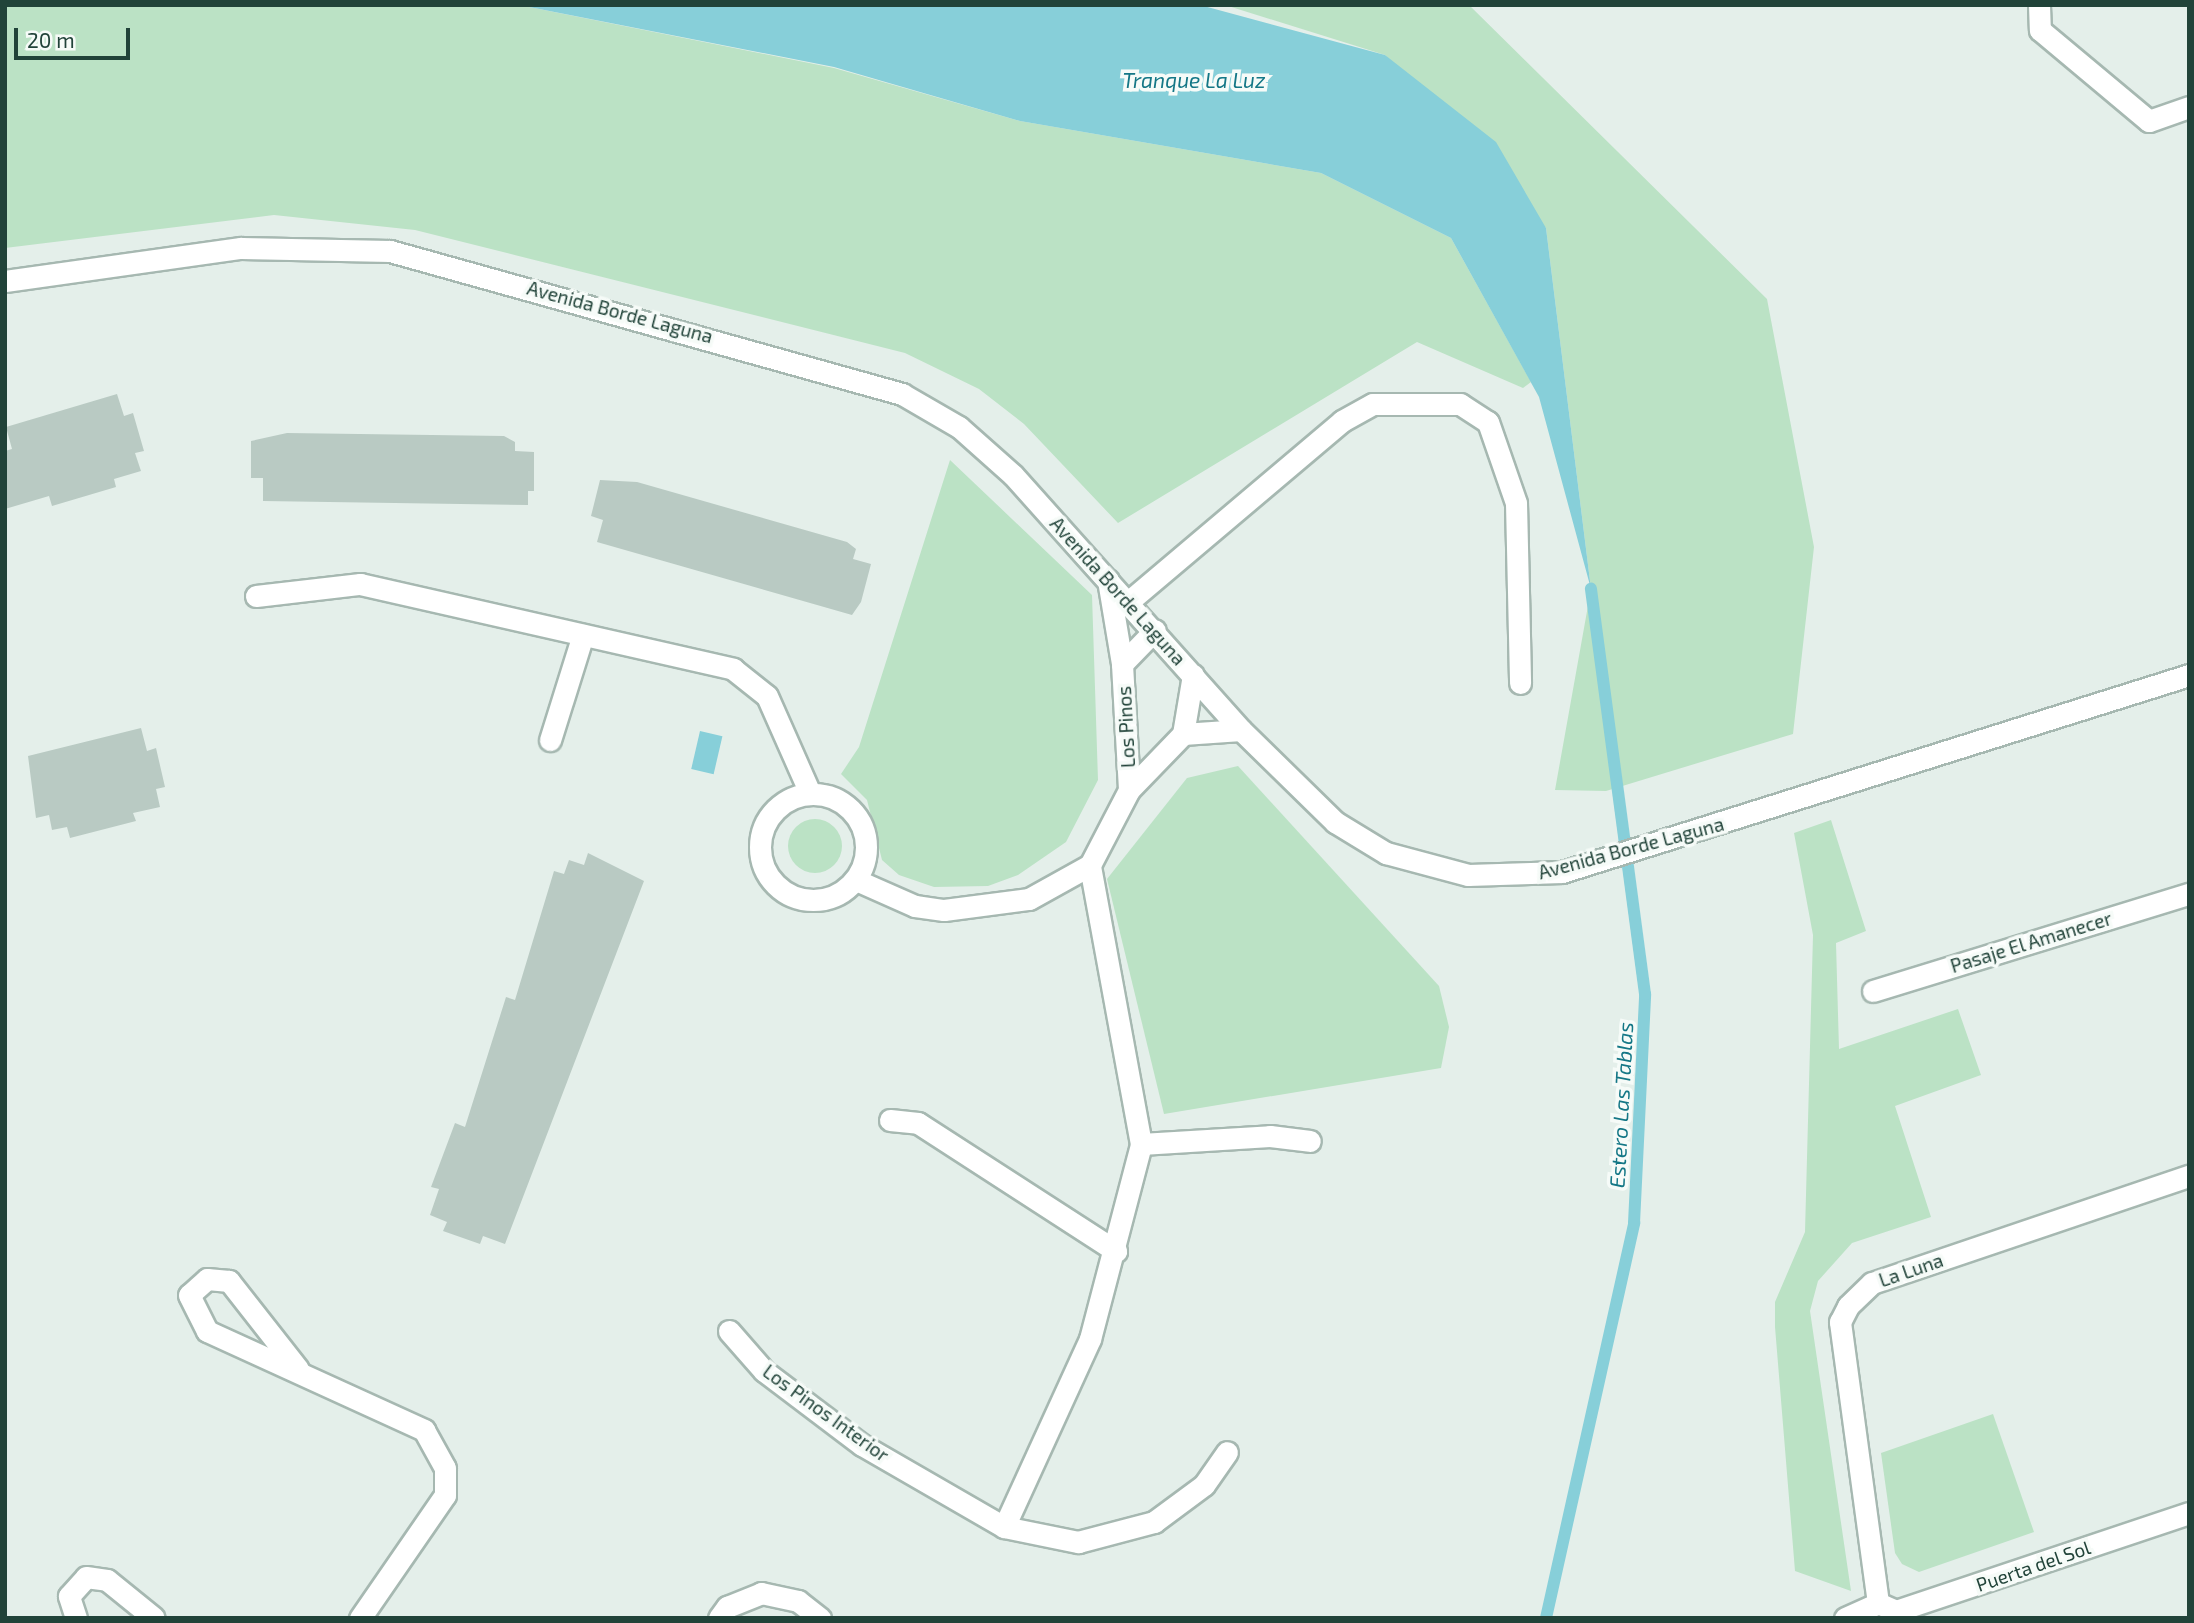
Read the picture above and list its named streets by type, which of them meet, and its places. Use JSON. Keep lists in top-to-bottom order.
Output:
{
  "streets": {
    "street": [
      "Avenida Borde Laguna",
      "Los Pinos",
      "Pasaje El Amanecer",
      "La Luna",
      "Los Pinos Interior",
      "Puerta del Sol"
    ]
  },
  "crossings": [
    ["Avenida Borde Laguna", "Los Pinos"],
    ["La Luna", "Puerta del Sol"]
  ],
  "water": ["Tranque La Luz", "Estero Las Tablas"],
  "scale_bar": "20 m"
}
